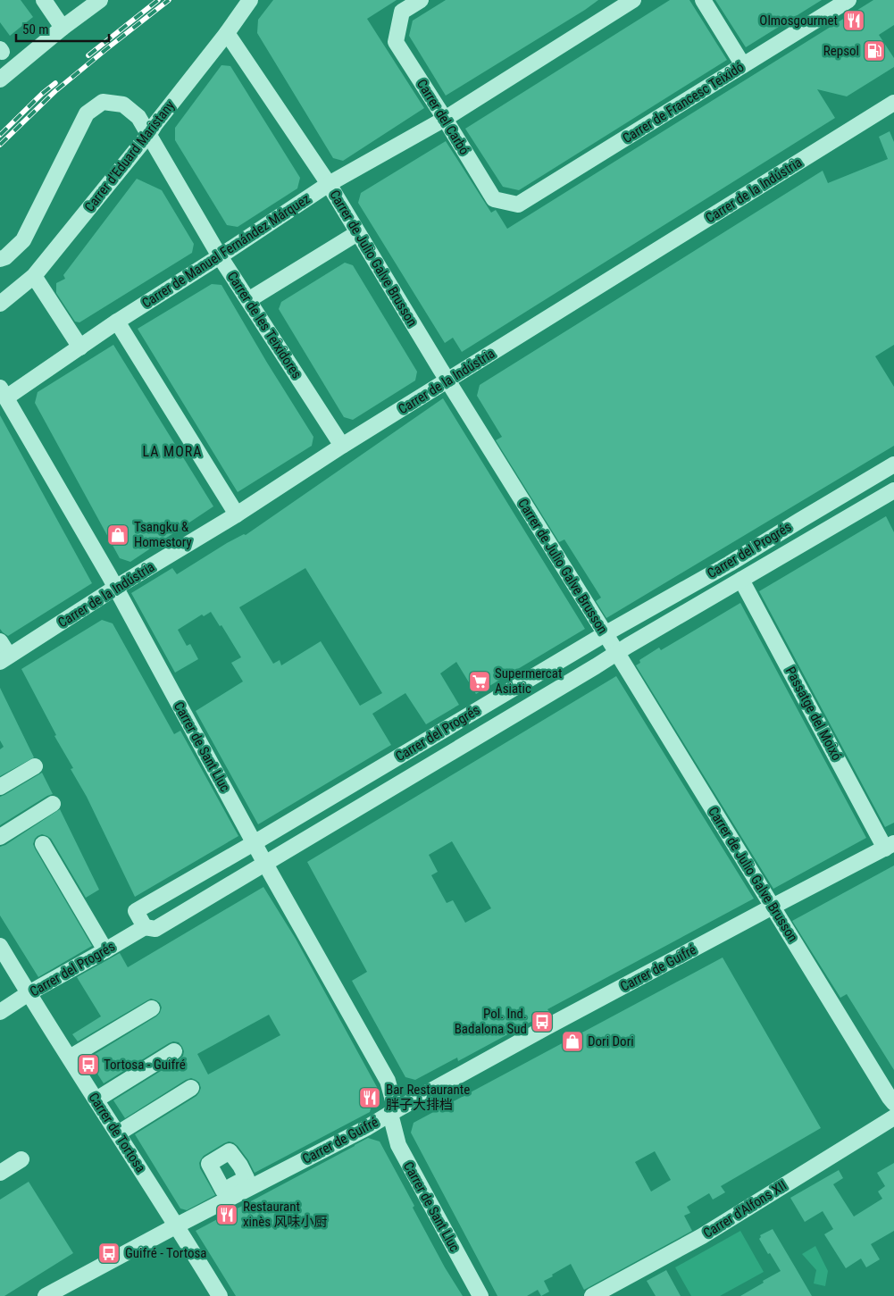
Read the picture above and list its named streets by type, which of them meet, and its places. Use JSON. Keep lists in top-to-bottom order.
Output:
{
  "streets": {
    "street": [
      "Carrer de Francesc Teixidó",
      "Carrer del Carbó",
      "Carrer d'Eduard Maristany",
      "Carrer de la Indústria",
      "Carrer de Manuel Fernández Márquez",
      "Carrer de Julio Galve Brusson",
      "Carrer de les Teixidores",
      "Carrer del Progrés",
      "Passatge del Moixó",
      "Carrer de Sant Lluc",
      "Carrer de Guifré",
      "Carrer de Tortosa",
      "Carrer d'Alfons XII"
    ]
  },
  "crossings": [
    ["Carrer de Francesc Teixidó", "Carrer del Carbó"],
    ["Carrer del Carbó", "Carrer de Manuel Fernández Márquez"],
    ["Carrer d'Eduard Maristany", "Carrer de Julio Galve Brusson"],
    ["Carrer d'Eduard Maristany", "Carrer de les Teixidores"],
    ["Carrer de la Indústria", "Carrer de Julio Galve Brusson"],
    ["Carrer de la Indústria", "Carrer de les Teixidores"],
    ["Carrer de la Indústria", "Carrer de Sant Lluc"],
    ["Carrer de Manuel Fernández Márquez", "Carrer de Julio Galve Brusson"],
    ["Carrer de Manuel Fernández Márquez", "Carrer de les Teixidores"],
    ["Carrer de Manuel Fernández Márquez", "Carrer de Sant Lluc"],
    ["Carrer de Julio Galve Brusson", "Carrer del Progrés"],
    ["Carrer de Julio Galve Brusson", "Carrer de Guifré"],
    ["Carrer del Progrés", "Passatge del Moixó"],
    ["Carrer del Progrés", "Carrer de Sant Lluc"],
    ["Carrer del Progrés", "Carrer de Tortosa"],
    ["Passatge del Moixó", "Carrer de Guifré"],
    ["Carrer de Sant Lluc", "Carrer de Guifré"],
    ["Carrer de Guifré", "Carrer de Tortosa"]
  ],
  "districts": ["LA MORA"],
  "places": {
    "restaurant": ["Olmosgourmet", "Bar Restaurante 胖子大排档", "Restaurant xinès 风味小厨"],
    "fuel station": ["Repsol"],
    "shop": ["Tsangku & Homestory", "Dori Dori"],
    "supermarket": ["Supermercat Asiatic"],
    "bus stop": ["Pol. Ind. Badalona Sud", "Tortosa - Guifré", "Guifré - Tortosa"]
  },
  "scale_bar": "50 m"
}
